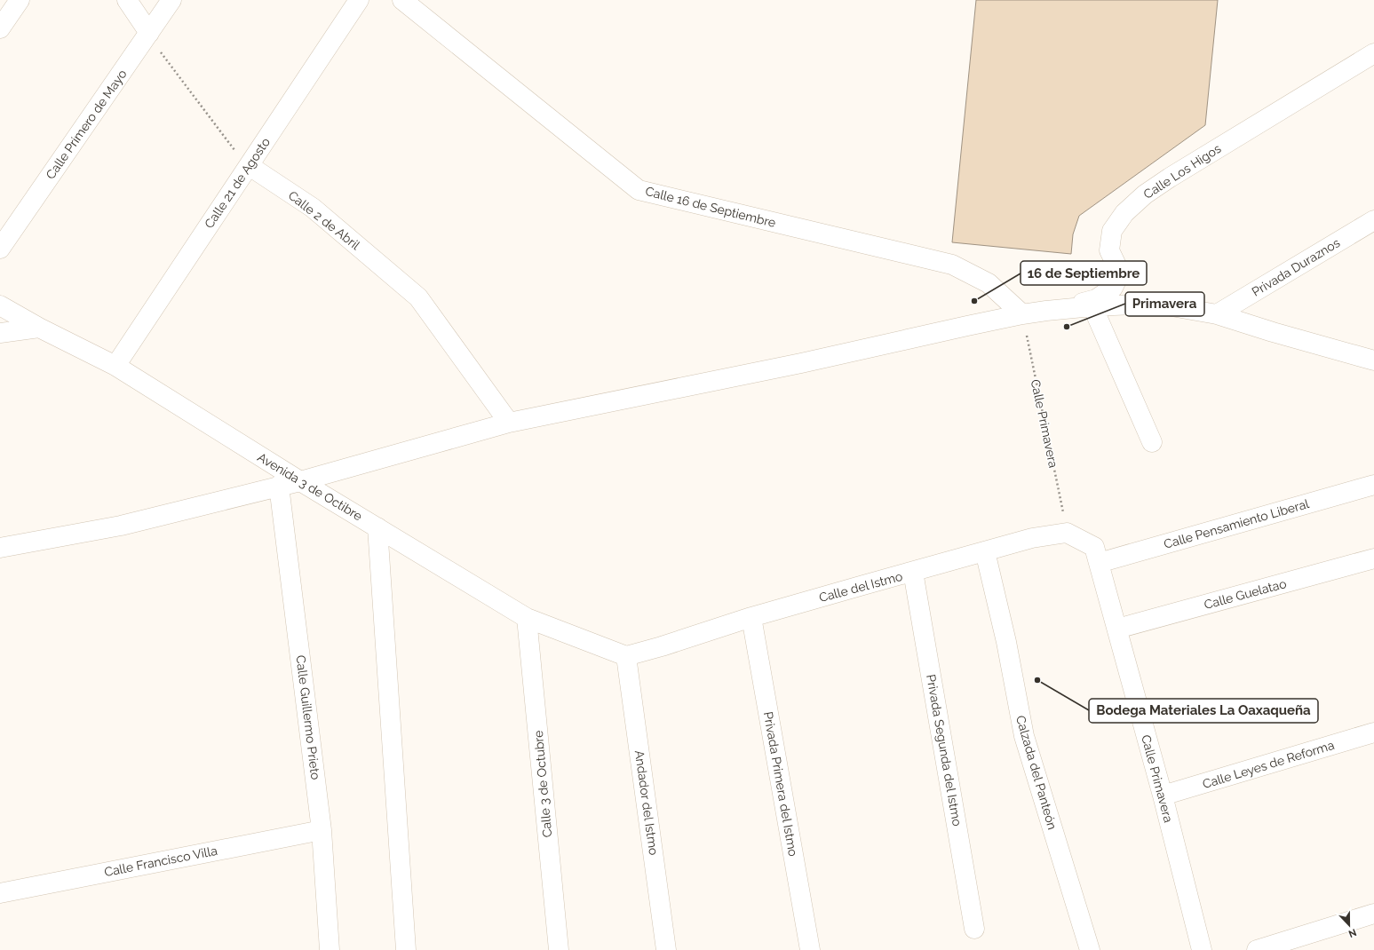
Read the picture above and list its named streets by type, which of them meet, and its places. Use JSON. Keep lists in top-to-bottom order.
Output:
{
  "streets": {
    "street": [
      "Calle Primero de Mayo",
      "Calle Los Higos",
      "Calle 21 de Agosto",
      "Calle 16 de Septiembre",
      "Calle 2 de Abril",
      "Privada Duraznos",
      "Calle Primavera",
      "Avenida 3 de Octibre",
      "Calle Pensamiento Liberal",
      "Calle del Istmo",
      "Calle Guelatao",
      "Calle Guillermo Prieto",
      "Privada Segunda del Istmo",
      "Calle Leyes de Reforma",
      "Calzada del Panteón",
      "Calle 3 de Octubre",
      "Privada Primera del Istmo",
      "Andador del Istmo",
      "Calle Francisco Villa"
    ]
  },
  "crossings": [
    ["Calle 21 de Agosto", "Calle 2 de Abril"],
    ["Calle 21 de Agosto", "Avenida 3 de Octibre"],
    ["Calle 16 de Septiembre", "Calle Primavera"],
    ["Calle Primavera", "Calle Pensamiento Liberal"],
    ["Calle Primavera", "Calle del Istmo"],
    ["Calle Primavera", "Calle Guelatao"],
    ["Calle Primavera", "Calle Leyes de Reforma"],
    ["Avenida 3 de Octibre", "Calle del Istmo"],
    ["Avenida 3 de Octibre", "Calle 3 de Octubre"],
    ["Avenida 3 de Octibre", "Andador del Istmo"],
    ["Calle del Istmo", "Privada Segunda del Istmo"],
    ["Calle del Istmo", "Calzada del Panteón"],
    ["Calle del Istmo", "Privada Primera del Istmo"],
    ["Calle del Istmo", "Andador del Istmo"],
    ["Calle Guillermo Prieto", "Calle Francisco Villa"]
  ],
  "places": ["16 de Septiembre", "Primavera", "Bodega Materiales La Oaxaqueña"],
  "north": "bottom"
}
